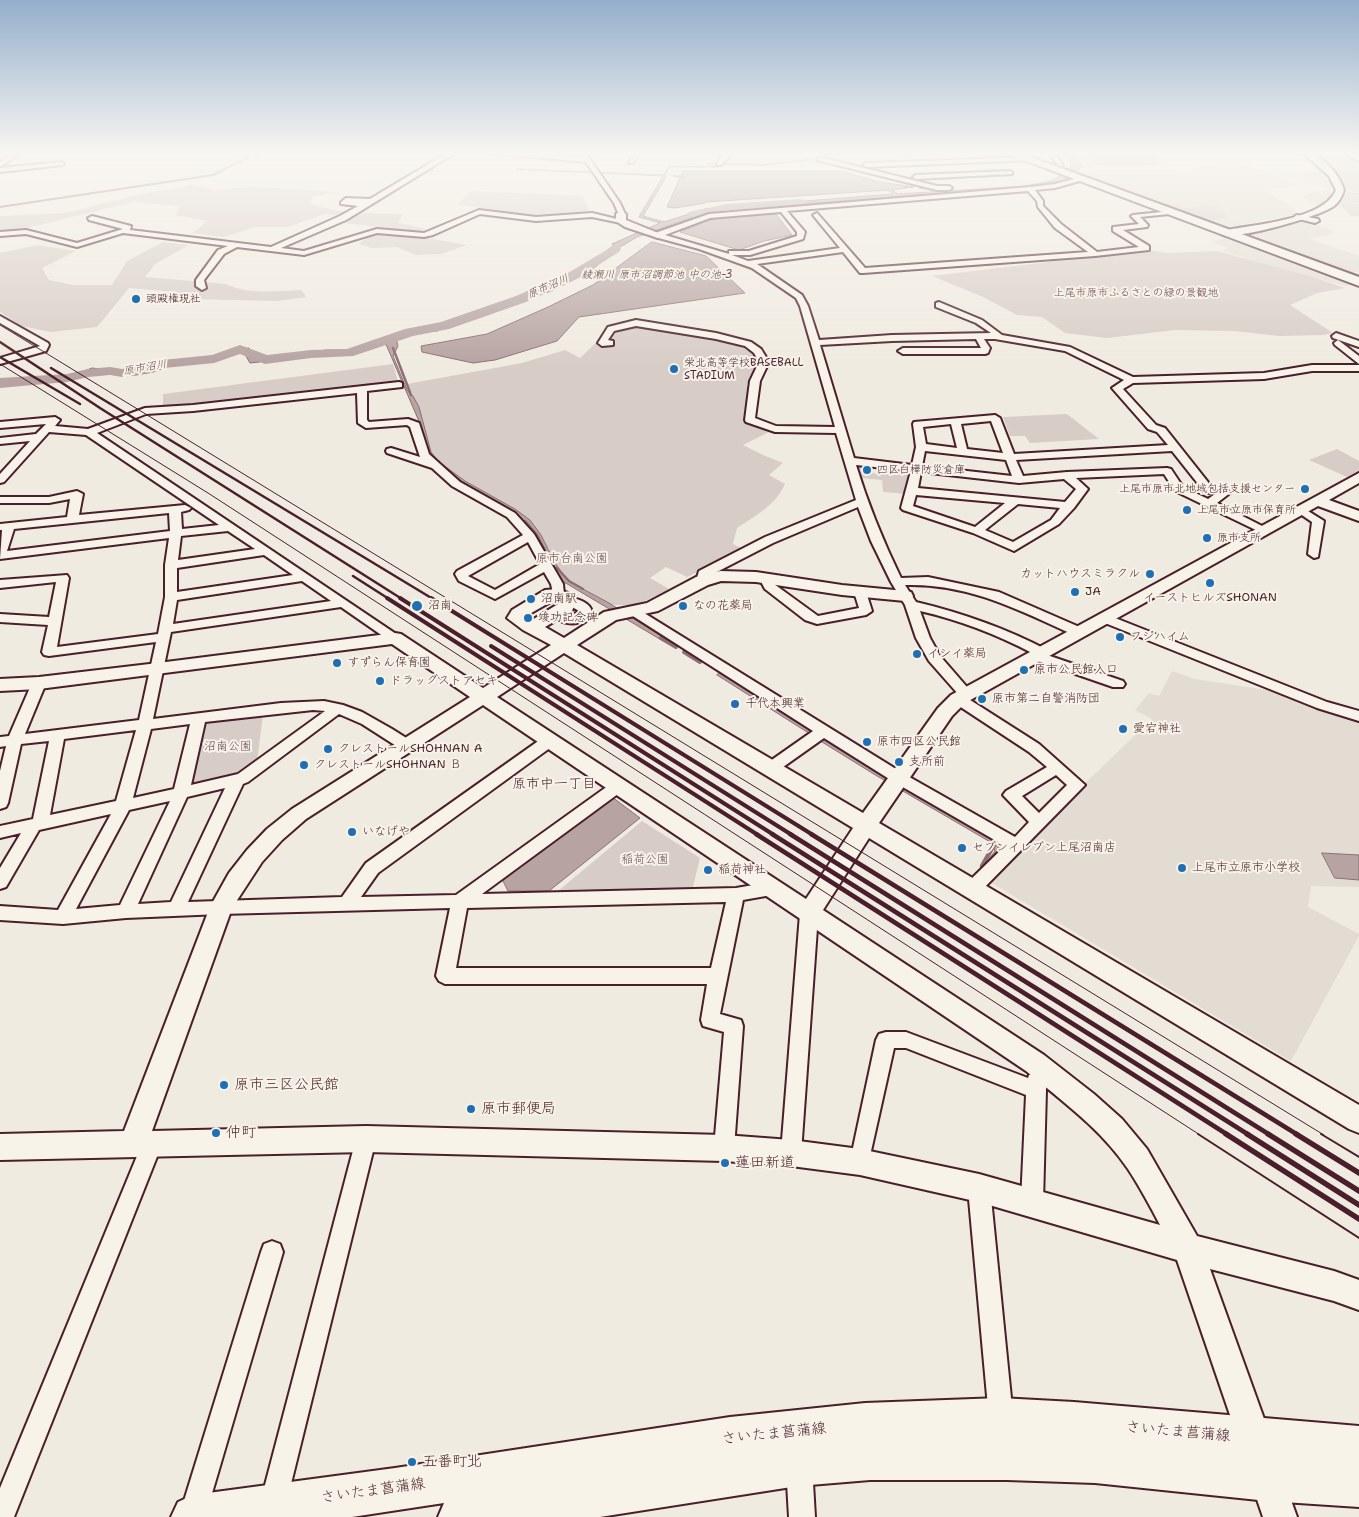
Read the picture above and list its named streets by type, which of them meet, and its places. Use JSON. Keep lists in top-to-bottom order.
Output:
{
  "streets": {
    "main road": ["さいたま菖蒲線"]
  },
  "districts": ["原市中一丁目"],
  "water": ["綾瀬川 原市沼調節池 中の池-3", "原市沼川"],
  "parks": [
    "上尾市原市ふるさとの緑の景観地",
    "原市台南公園",
    "沼南公園",
    "稲荷公園"
  ],
  "places": [
    "頭殿権現社",
    "栄北高等学校BASEBALL STADIUM",
    "四区白樺防災倉庫",
    "上尾市原市北地域包括支援センター",
    "上尾市立原市保育所",
    "原市支所",
    "カットハウスミラクル",
    "イーストヒルズSHONAN",
    "JA",
    "沼南駅",
    "沼南",
    "なの花薬局",
    "竣功記念碑",
    "フジハイム",
    "イシイ薬局",
    "すずらん保育園",
    "原市公民館入口",
    "ドラッグストアセキ",
    "原市第二自警消防団",
    "千代本興業",
    "愛宕神社",
    "原市四区公民館",
    "クレストールSHOHNAN A",
    "支所前",
    "クレストールSHOHNAN Ｂ",
    "いなげや",
    "セブンイレブン上尾沼南店",
    "上尾市立原市小学校",
    "稲荷神社",
    "原市三区公民館",
    "原市郵便局",
    "仲町",
    "蓮田新道",
    "五番町北"
  ]
}
